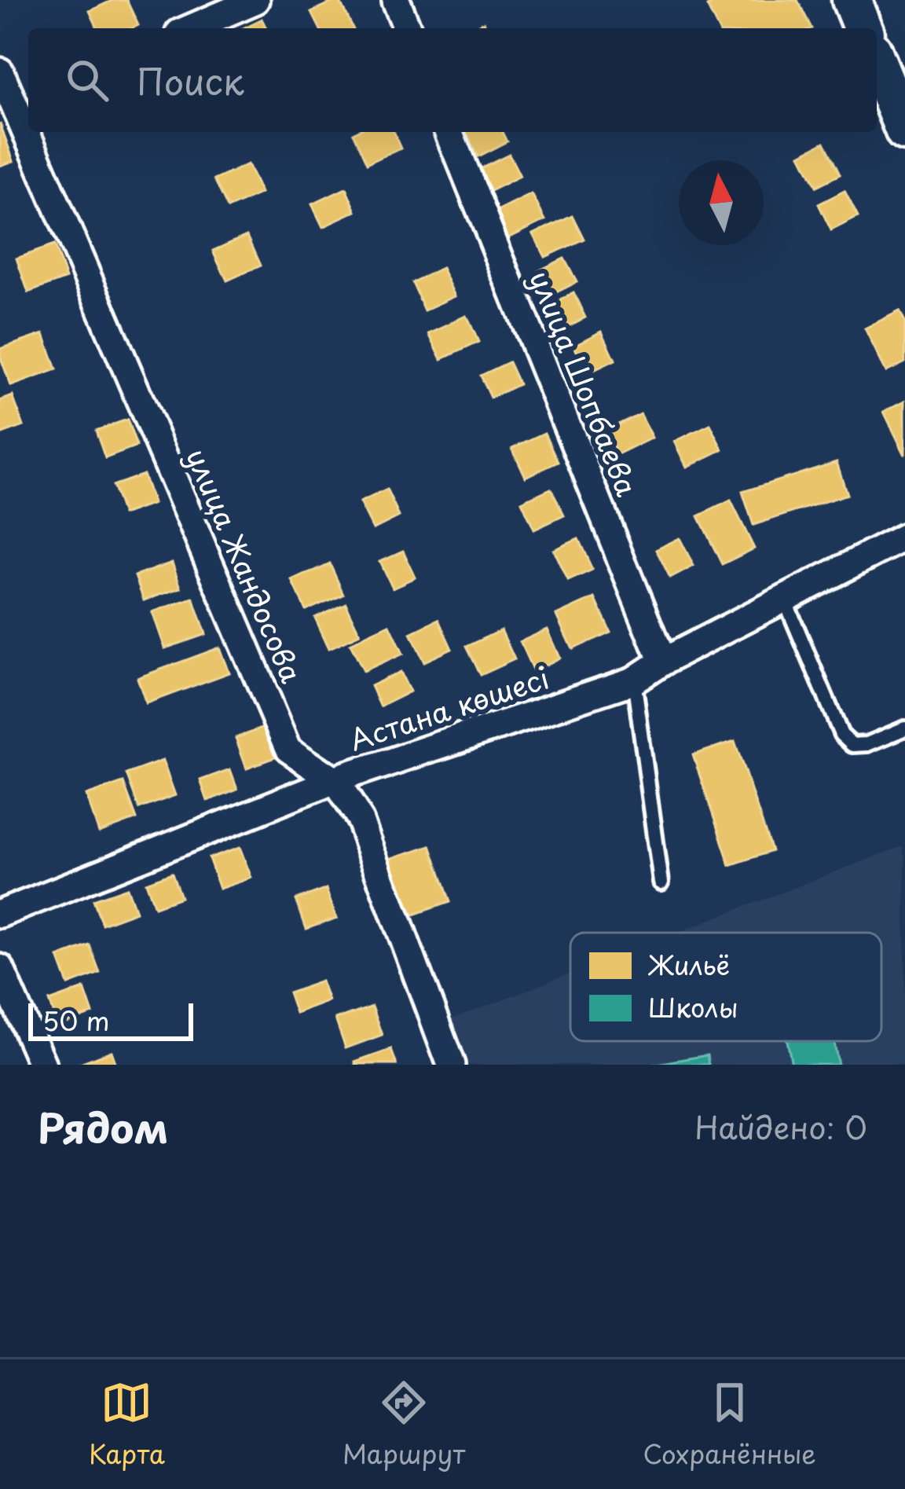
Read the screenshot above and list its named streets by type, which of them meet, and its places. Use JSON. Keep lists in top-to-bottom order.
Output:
{
  "streets": {
    "street": ["улица Шопбаева", "улица Жандосова", "Астана көшесі"]
  },
  "crossings": [
    ["улица Шопбаева", "Астана көшесі"],
    ["улица Жандосова", "Астана көшесі"]
  ],
  "legend": ["Жильё", "Школы"],
  "scale_bar": "50 m",
  "north": "top",
  "page": {
    "search": "Поиск",
    "scale": "50 m",
    "heading": ["Рядом", "Найдено: 0"],
    "nav": ["Карта", "Маршрут", "Сохранённые"]
  }
}
